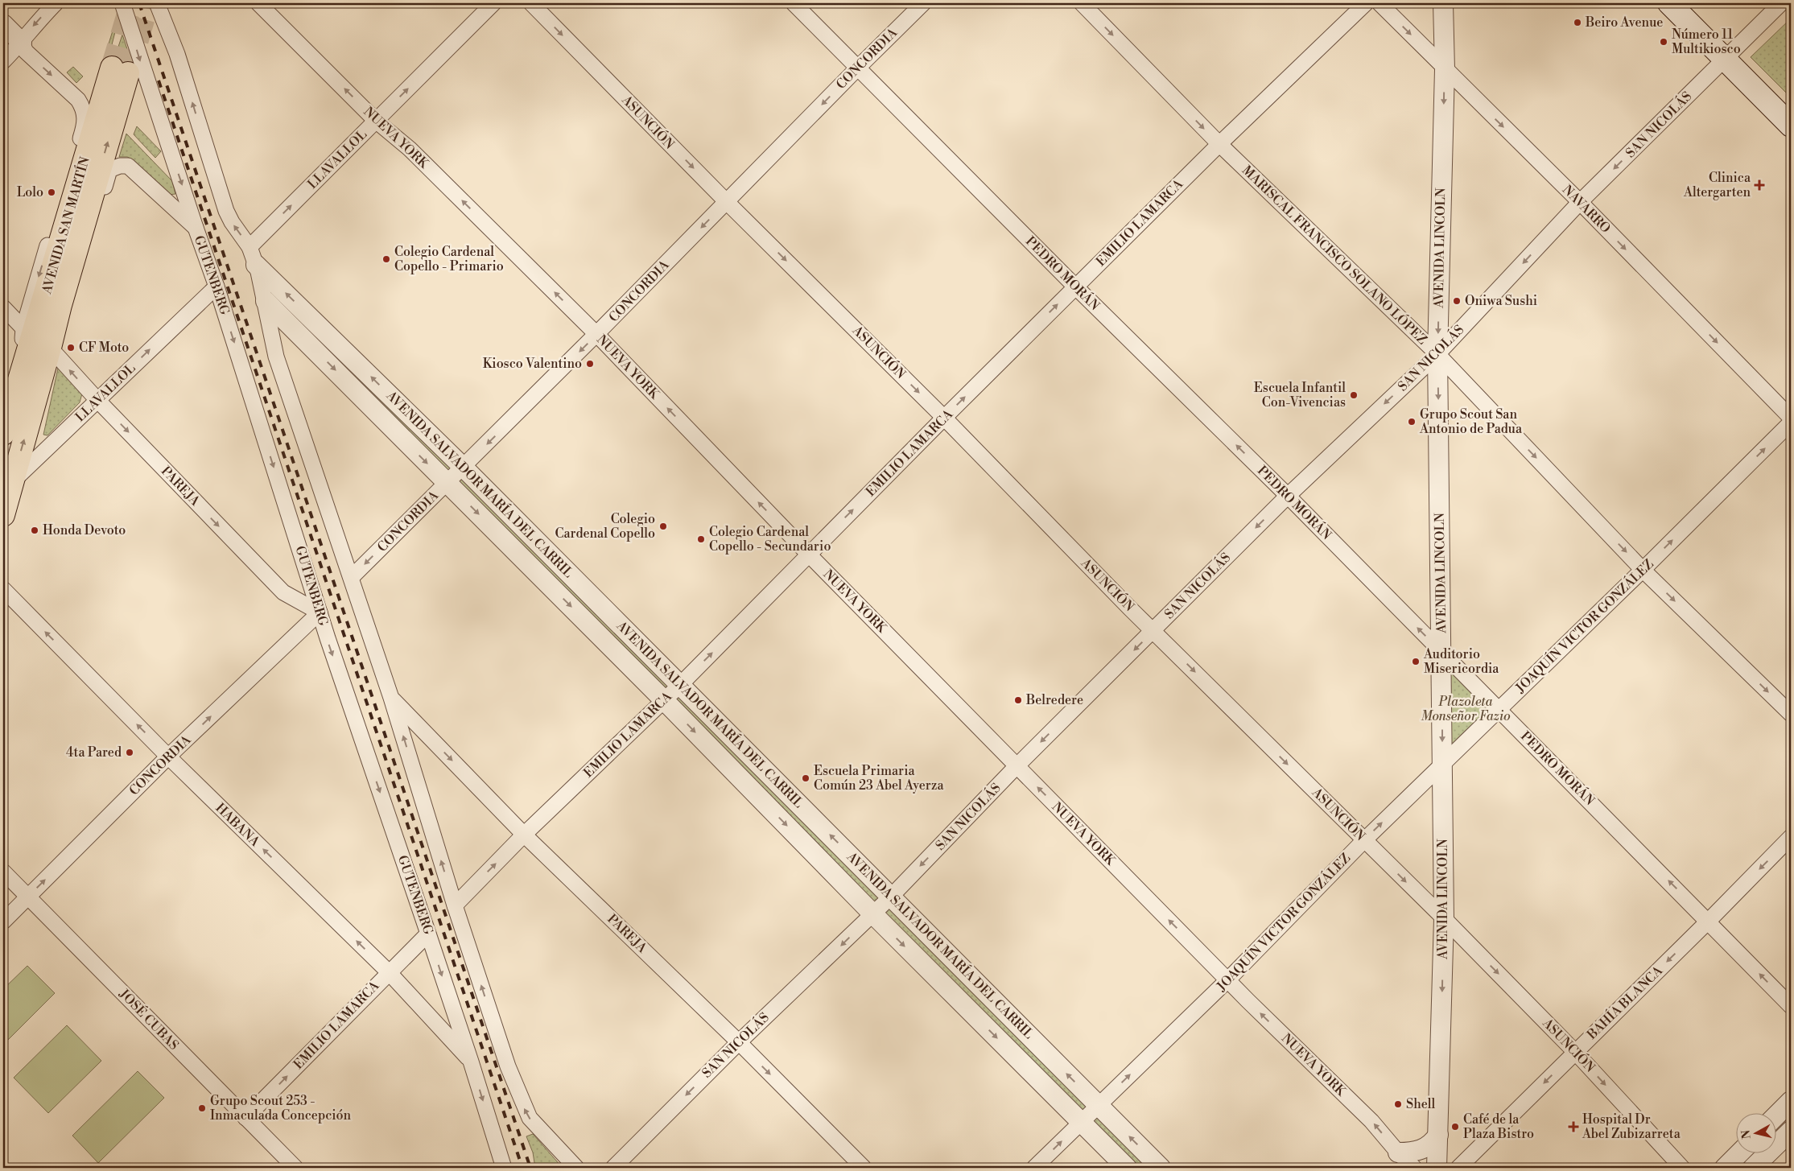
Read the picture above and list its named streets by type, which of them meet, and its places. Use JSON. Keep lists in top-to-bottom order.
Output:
{
  "streets": {
    "main road": ["AVENIDA SAN MARTÍN"],
    "street": [
      "CONCORDIA",
      "ASUNCIÓN",
      "SAN NICOLÁS",
      "NUEVA YORK",
      "LLAVALLOL",
      "NAVARRO",
      "EMILIO LAMARCA",
      "AVENIDA LINCOLN",
      "MARISCAL FRANCISCO SOLANO LÓPEZ",
      "PEDRO MORÁN",
      "GUTENBERG",
      "AVENIDA SALVADOR MARÍA DEL CARRIL",
      "PAREJA",
      "JOAQUÍN VICTOR GONZÁLEZ",
      "HABANA",
      "BAHÍA BLANCA",
      "JOSÉ CUBAS"
    ]
  },
  "crossings": [
    ["CONCORDIA", "ASUNCIÓN"],
    ["CONCORDIA", "NUEVA YORK"],
    ["CONCORDIA", "PEDRO MORÁN"],
    ["CONCORDIA", "GUTENBERG"],
    ["CONCORDIA", "AVENIDA SALVADOR MARÍA DEL CARRIL"],
    ["CONCORDIA", "PAREJA"],
    ["CONCORDIA", "HABANA"],
    ["CONCORDIA", "JOSÉ CUBAS"],
    ["ASUNCIÓN", "SAN NICOLÁS"],
    ["ASUNCIÓN", "EMILIO LAMARCA"],
    ["ASUNCIÓN", "AVENIDA LINCOLN"],
    ["ASUNCIÓN", "JOAQUÍN VICTOR GONZÁLEZ"],
    ["ASUNCIÓN", "BAHÍA BLANCA"],
    ["SAN NICOLÁS", "NUEVA YORK"],
    ["SAN NICOLÁS", "NAVARRO"],
    ["SAN NICOLÁS", "AVENIDA LINCOLN"],
    ["SAN NICOLÁS", "MARISCAL FRANCISCO SOLANO LÓPEZ"],
    ["SAN NICOLÁS", "PEDRO MORÁN"],
    ["SAN NICOLÁS", "AVENIDA SALVADOR MARÍA DEL CARRIL"],
    ["SAN NICOLÁS", "PAREJA"],
    ["NUEVA YORK", "LLAVALLOL"],
    ["NUEVA YORK", "EMILIO LAMARCA"],
    ["NUEVA YORK", "JOAQUÍN VICTOR GONZÁLEZ"],
    ["LLAVALLOL", "AVENIDA SAN MARTÍN"],
    ["LLAVALLOL", "GUTENBERG"],
    ["LLAVALLOL", "AVENIDA SALVADOR MARÍA DEL CARRIL"],
    ["LLAVALLOL", "PAREJA"],
    ["NAVARRO", "AVENIDA LINCOLN"],
    ["EMILIO LAMARCA", "MARISCAL FRANCISCO SOLANO LÓPEZ"],
    ["EMILIO LAMARCA", "PEDRO MORÁN"],
    ["EMILIO LAMARCA", "GUTENBERG"],
    ["EMILIO LAMARCA", "AVENIDA SALVADOR MARÍA DEL CARRIL"],
    ["EMILIO LAMARCA", "PAREJA"],
    ["EMILIO LAMARCA", "HABANA"],
    ["EMILIO LAMARCA", "JOSÉ CUBAS"],
    ["AVENIDA SAN MARTÍN", "GUTENBERG"],
    ["AVENIDA SAN MARTÍN", "PAREJA"],
    ["AVENIDA LINCOLN", "MARISCAL FRANCISCO SOLANO LÓPEZ"],
    ["AVENIDA LINCOLN", "PEDRO MORÁN"],
    ["AVENIDA LINCOLN", "JOAQUÍN VICTOR GONZÁLEZ"],
    ["MARISCAL FRANCISCO SOLANO LÓPEZ", "JOAQUÍN VICTOR GONZÁLEZ"],
    ["PEDRO MORÁN", "JOAQUÍN VICTOR GONZÁLEZ"],
    ["PEDRO MORÁN", "BAHÍA BLANCA"],
    ["GUTENBERG", "PAREJA"],
    ["GUTENBERG", "HABANA"],
    ["AVENIDA SALVADOR MARÍA DEL CARRIL", "JOAQUÍN VICTOR GONZÁLEZ"]
  ],
  "one_way": [
    "ASUNCIÓN",
    "SAN NICOLÁS",
    "NUEVA YORK",
    "LLAVALLOL",
    "NAVARRO",
    "EMILIO LAMARCA",
    "AVENIDA LINCOLN",
    "MARISCAL FRANCISCO SOLANO LÓPEZ",
    "PEDRO MORÁN",
    "PAREJA",
    "JOAQUÍN VICTOR GONZÁLEZ",
    "HABANA",
    "BAHÍA BLANCA"
  ],
  "parks": ["Plazoleta Monseñor Fazio"],
  "places": {
    "other": [
      "Beiro Avenue",
      "Número 11 Multikiosco",
      "Lolo",
      "Colegio Cardenal Copello - Primario",
      "Oniwa Sushi",
      "CF Moto",
      "Kiosco Valentino",
      "Escuela Infantil Con-Vivencias",
      "Grupo Scout San Antonio de Padua",
      "Colegio Cardenal Copello",
      "Honda Devoto",
      "Colegio Cardenal Copello - Secundario",
      "Auditorio Misericordia",
      "Belredere",
      "4ta Pared",
      "Escuela Primaria Común 23 Abel Ayerza",
      "Shell",
      "Grupo Scout 253 - Inmaculada Concepción",
      "Café de la Plaza Bistro"
    ],
    "health": ["Clinica Altergarten", "Hospital Dr Abel Zubizarreta"]
  },
  "north": "left"
}
